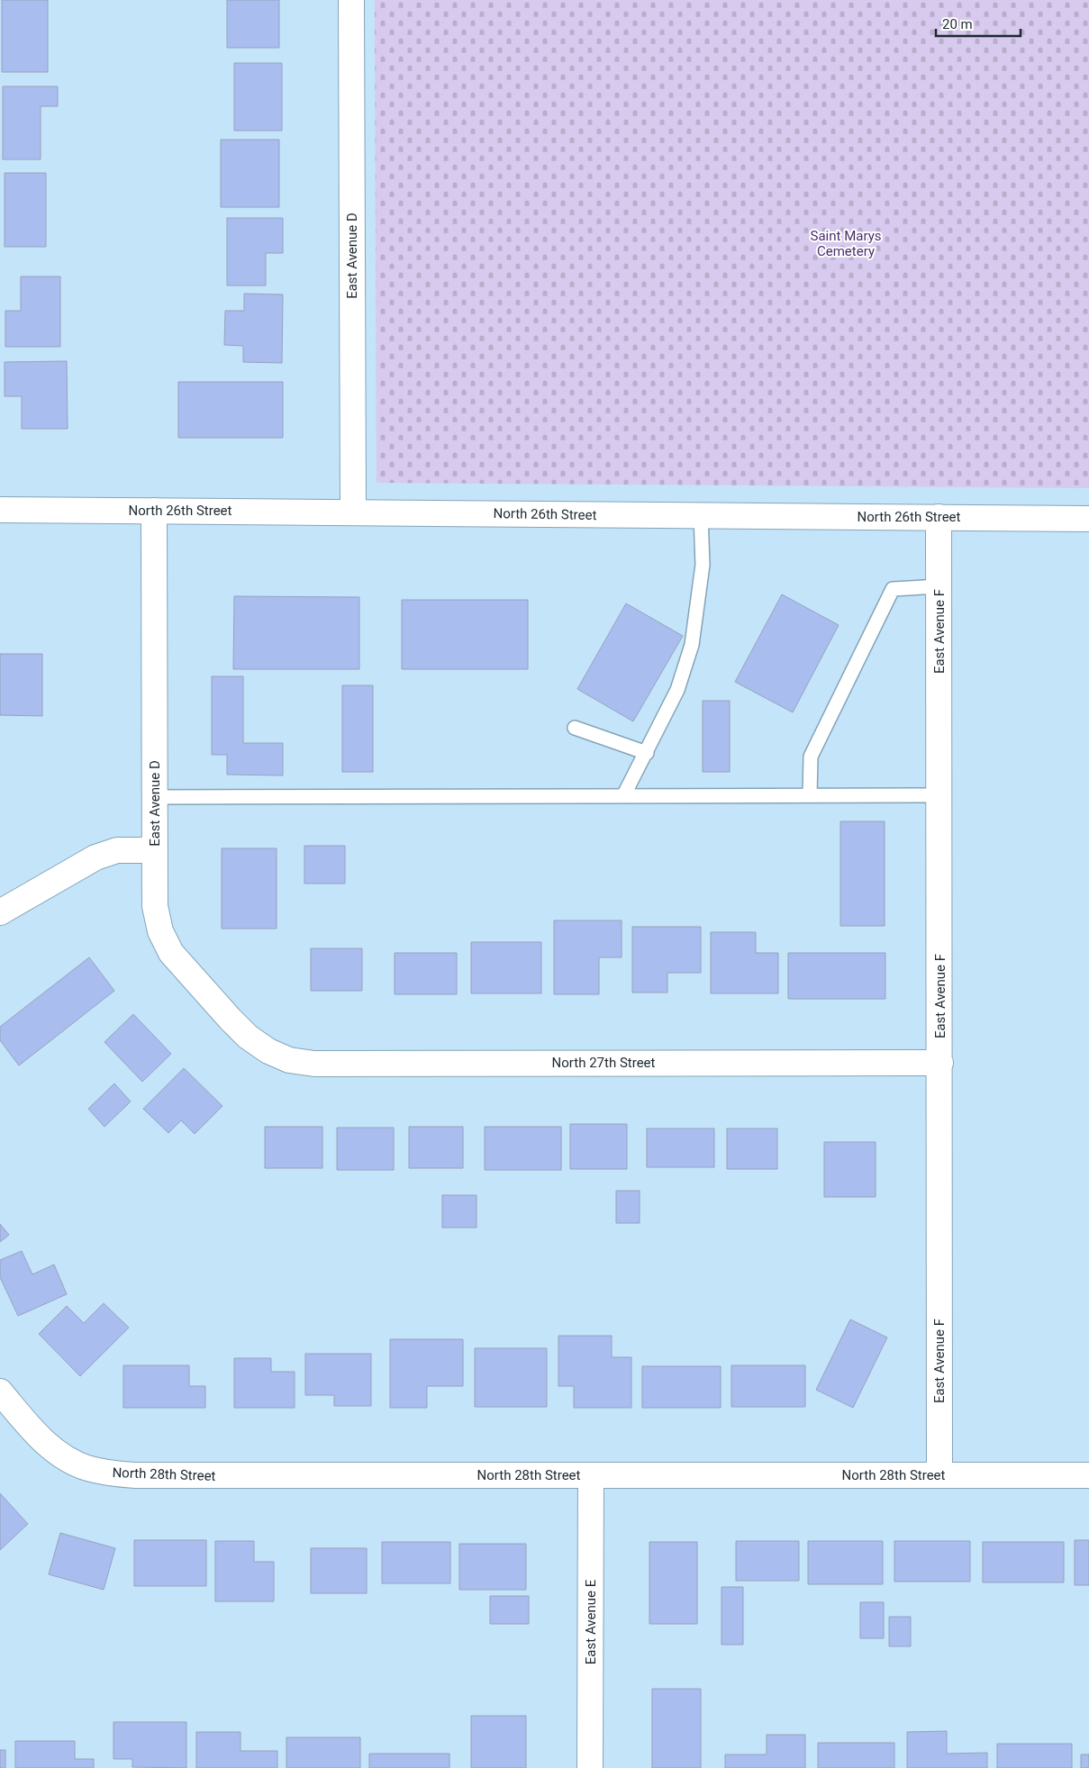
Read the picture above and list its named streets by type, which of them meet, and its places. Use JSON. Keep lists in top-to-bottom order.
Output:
{
  "streets": {
    "street": [
      "East Avenue D",
      "North 26th Street",
      "East Avenue F",
      "North 27th Street",
      "North 28th Street",
      "East Avenue E"
    ]
  },
  "crossings": [
    ["East Avenue D", "North 26th Street"],
    ["East Avenue D", "North 27th Street"],
    ["North 26th Street", "East Avenue F"],
    ["East Avenue F", "North 27th Street"],
    ["East Avenue F", "North 28th Street"],
    ["North 28th Street", "East Avenue E"]
  ],
  "parks": ["Saint Marys Cemetery"],
  "scale_bar": "20 m"
}
